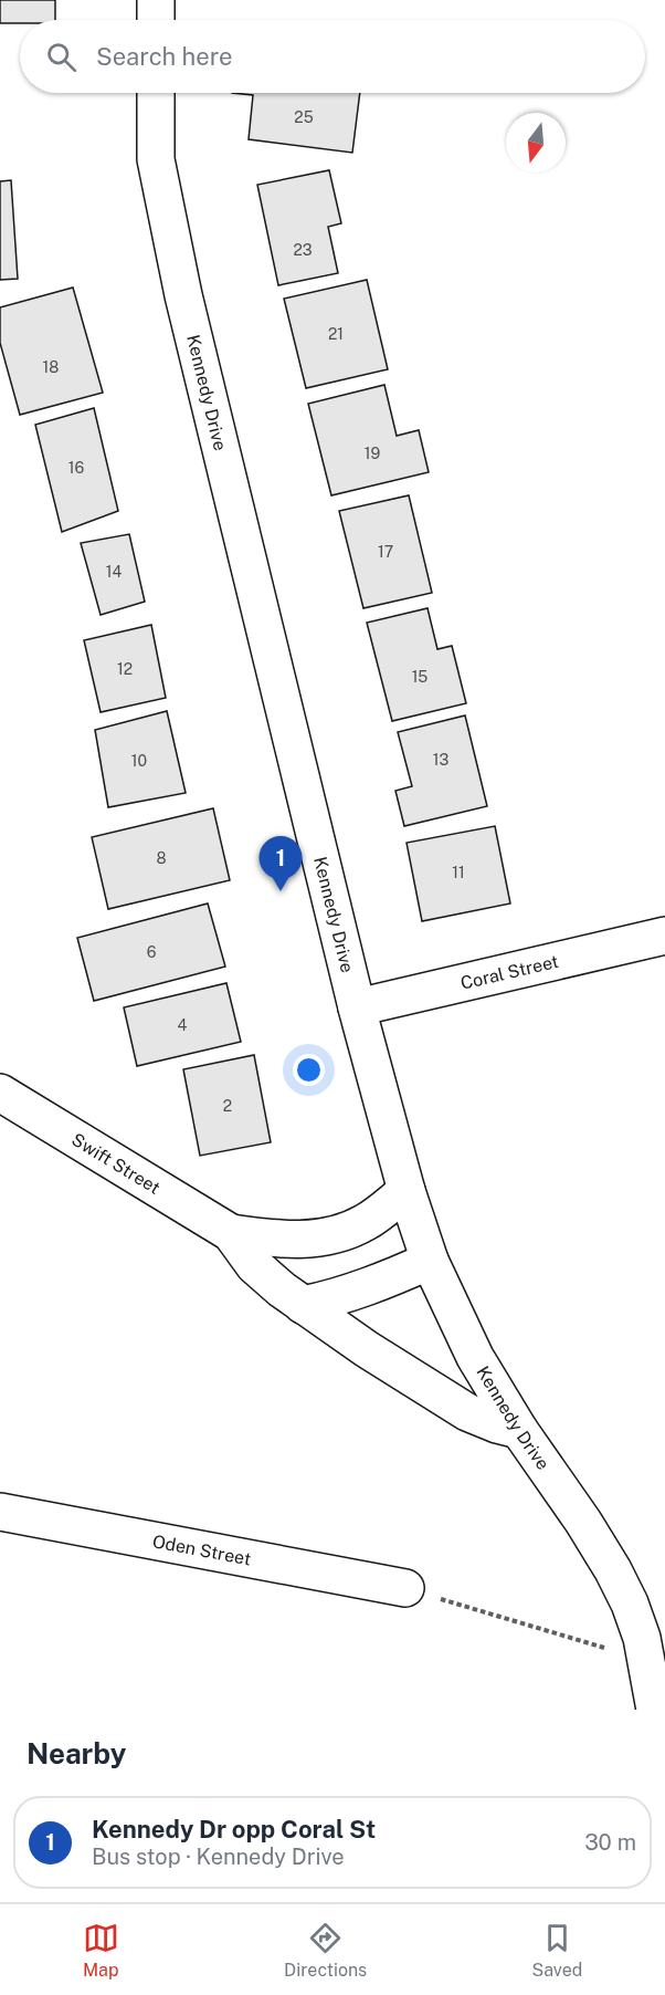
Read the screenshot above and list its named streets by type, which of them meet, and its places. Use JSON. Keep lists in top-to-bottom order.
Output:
{
  "streets": {
    "main road": [
      "Kennedy Drive",
      "Coral Street",
      "Swift Street",
      "Oden Street"
    ]
  },
  "crossings": [
    ["Kennedy Drive", "Coral Street"],
    ["Kennedy Drive", "Swift Street"]
  ],
  "house_numbers": [
    "25",
    "23",
    "21",
    "18",
    "19",
    "16",
    "17",
    "14",
    "12",
    "15",
    "13",
    "10",
    "8",
    "11",
    "6",
    "4",
    "2"
  ],
  "north": "bottom",
  "page": {
    "search": "Search here",
    "pins": "1",
    "heading": "Nearby",
    "list": [
      {
        "mark": "1",
        "name": "Kennedy Dr opp Coral St",
        "note": "Bus stop · Kennedy Drive",
        "value": "30 m"
      }
    ],
    "nav": ["Map", "Directions", "Saved"]
  }
}
